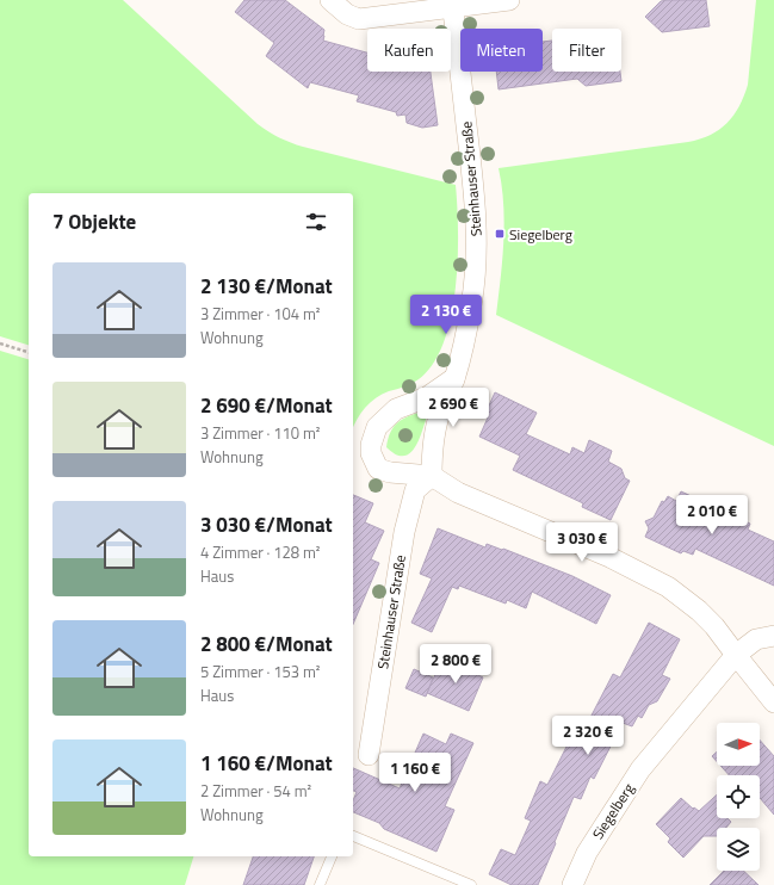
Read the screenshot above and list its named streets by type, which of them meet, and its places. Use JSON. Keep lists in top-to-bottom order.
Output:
{
  "streets": {
    "street": ["Steinhauser Straße", "Siegelberg"]
  },
  "places": {
    "transit": ["Siegelberg"]
  },
  "north": "right",
  "page": {
    "chip": ["Kaufen", "Mieten", "Filter"],
    "heading": "7 Objekte",
    "list": [
      {
        "name": "2 130 €/Monat",
        "note": "3 Zimmer · 104 m² · Wohnung"
      },
      {
        "name": "2 690 €/Monat",
        "note": "3 Zimmer · 110 m² · Wohnung"
      },
      {
        "name": "3 030 €/Monat",
        "note": "4 Zimmer · 128 m² · Haus"
      },
      {
        "name": "2 800 €/Monat",
        "note": "5 Zimmer · 153 m² · Haus"
      },
      {
        "name": "1 160 €/Monat",
        "note": "2 Zimmer · 54 m² · Wohnung"
      }
    ],
    "price": [
      "2 130 €",
      "2 690 €",
      "2 010 €",
      "3 030 €",
      "2 800 €",
      "2 320 €",
      "1 160 €"
    ]
  }
}
